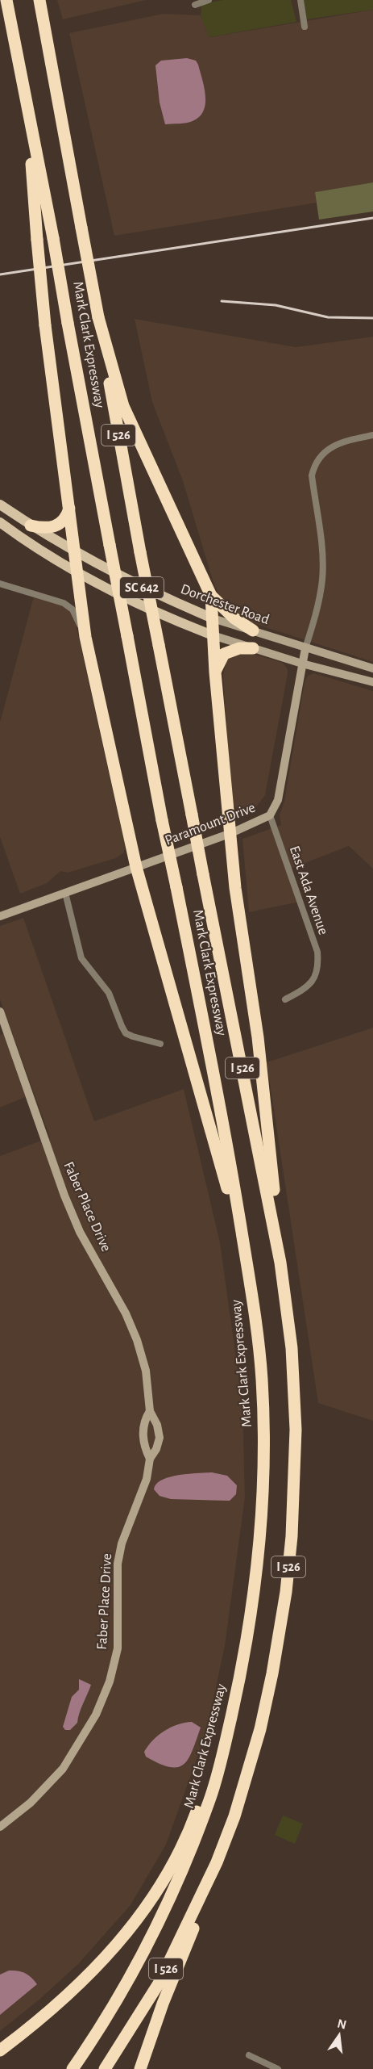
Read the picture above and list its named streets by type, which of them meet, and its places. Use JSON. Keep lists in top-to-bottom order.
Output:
{
  "streets": {
    "highway": ["Mark Clark Expressway", "I 526"],
    "main road": ["SC 642", "Dorchester Road"],
    "street": ["Paramount Drive", "East Ada Avenue", "Faber Place Drive"]
  },
  "crossings": [
    ["SC 642", "Paramount Drive"],
    ["Dorchester Road", "Paramount Drive"],
    ["Paramount Drive", "East Ada Avenue"]
  ],
  "north": "top"
}
